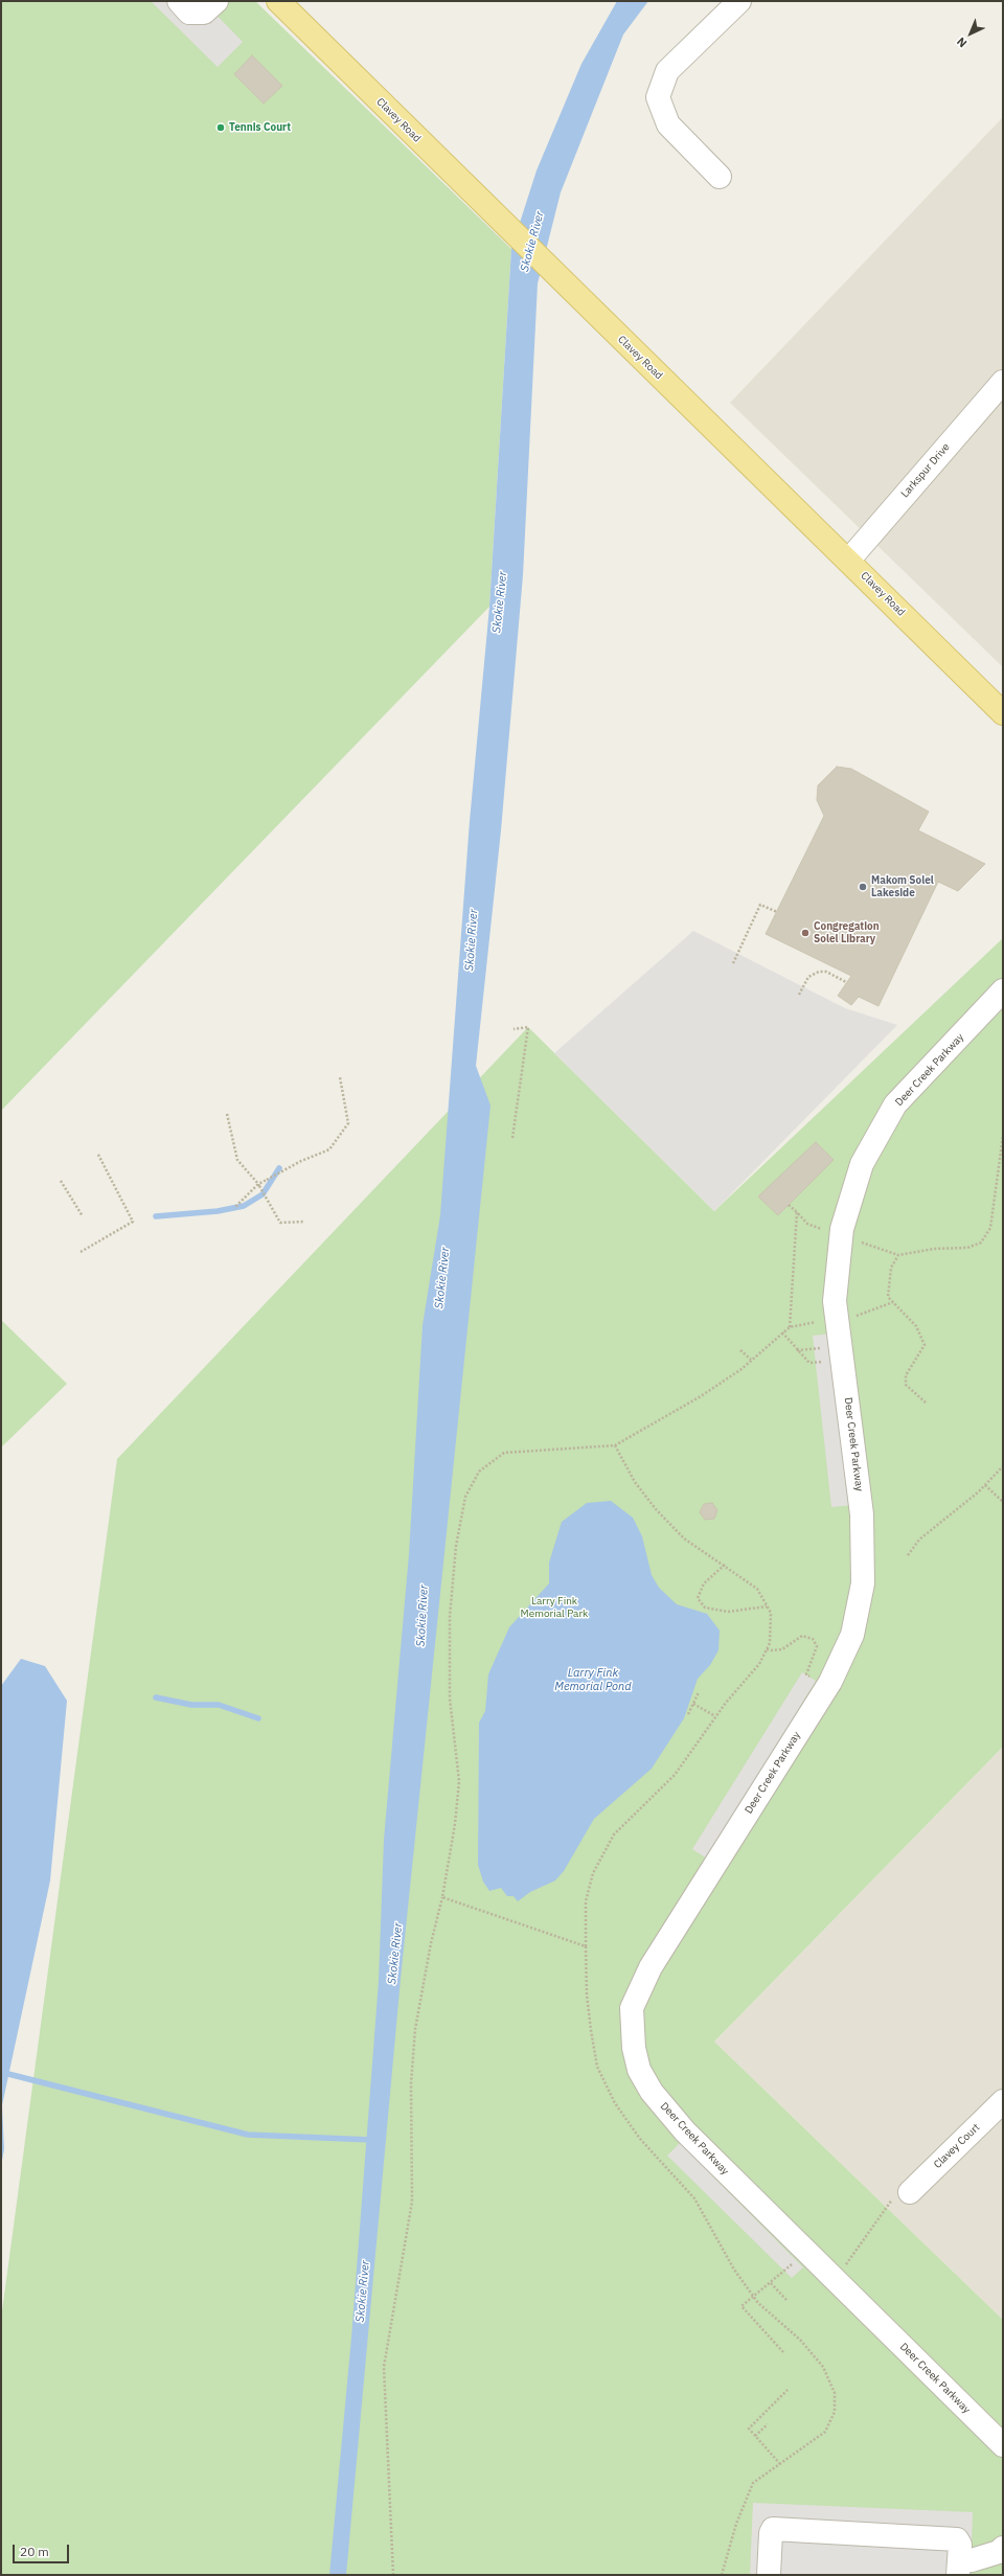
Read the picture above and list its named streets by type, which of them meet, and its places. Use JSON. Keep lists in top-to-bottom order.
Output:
{
  "streets": {
    "main road": ["Clavey Road"],
    "street": ["Larkspur Drive", "Deer Creek Parkway", "Clavey Court"]
  },
  "crossings": [
    ["Clavey Road", "Larkspur Drive"]
  ],
  "water": ["Skokie River", "Larry Fink Memorial Pond"],
  "parks": ["Larry Fink Memorial Park"],
  "places": ["Tennis Court", "Makom Solel Lakeside", "Congregation Solel Library"],
  "scale_bar": "20 m",
  "north": "bottom left"
}
